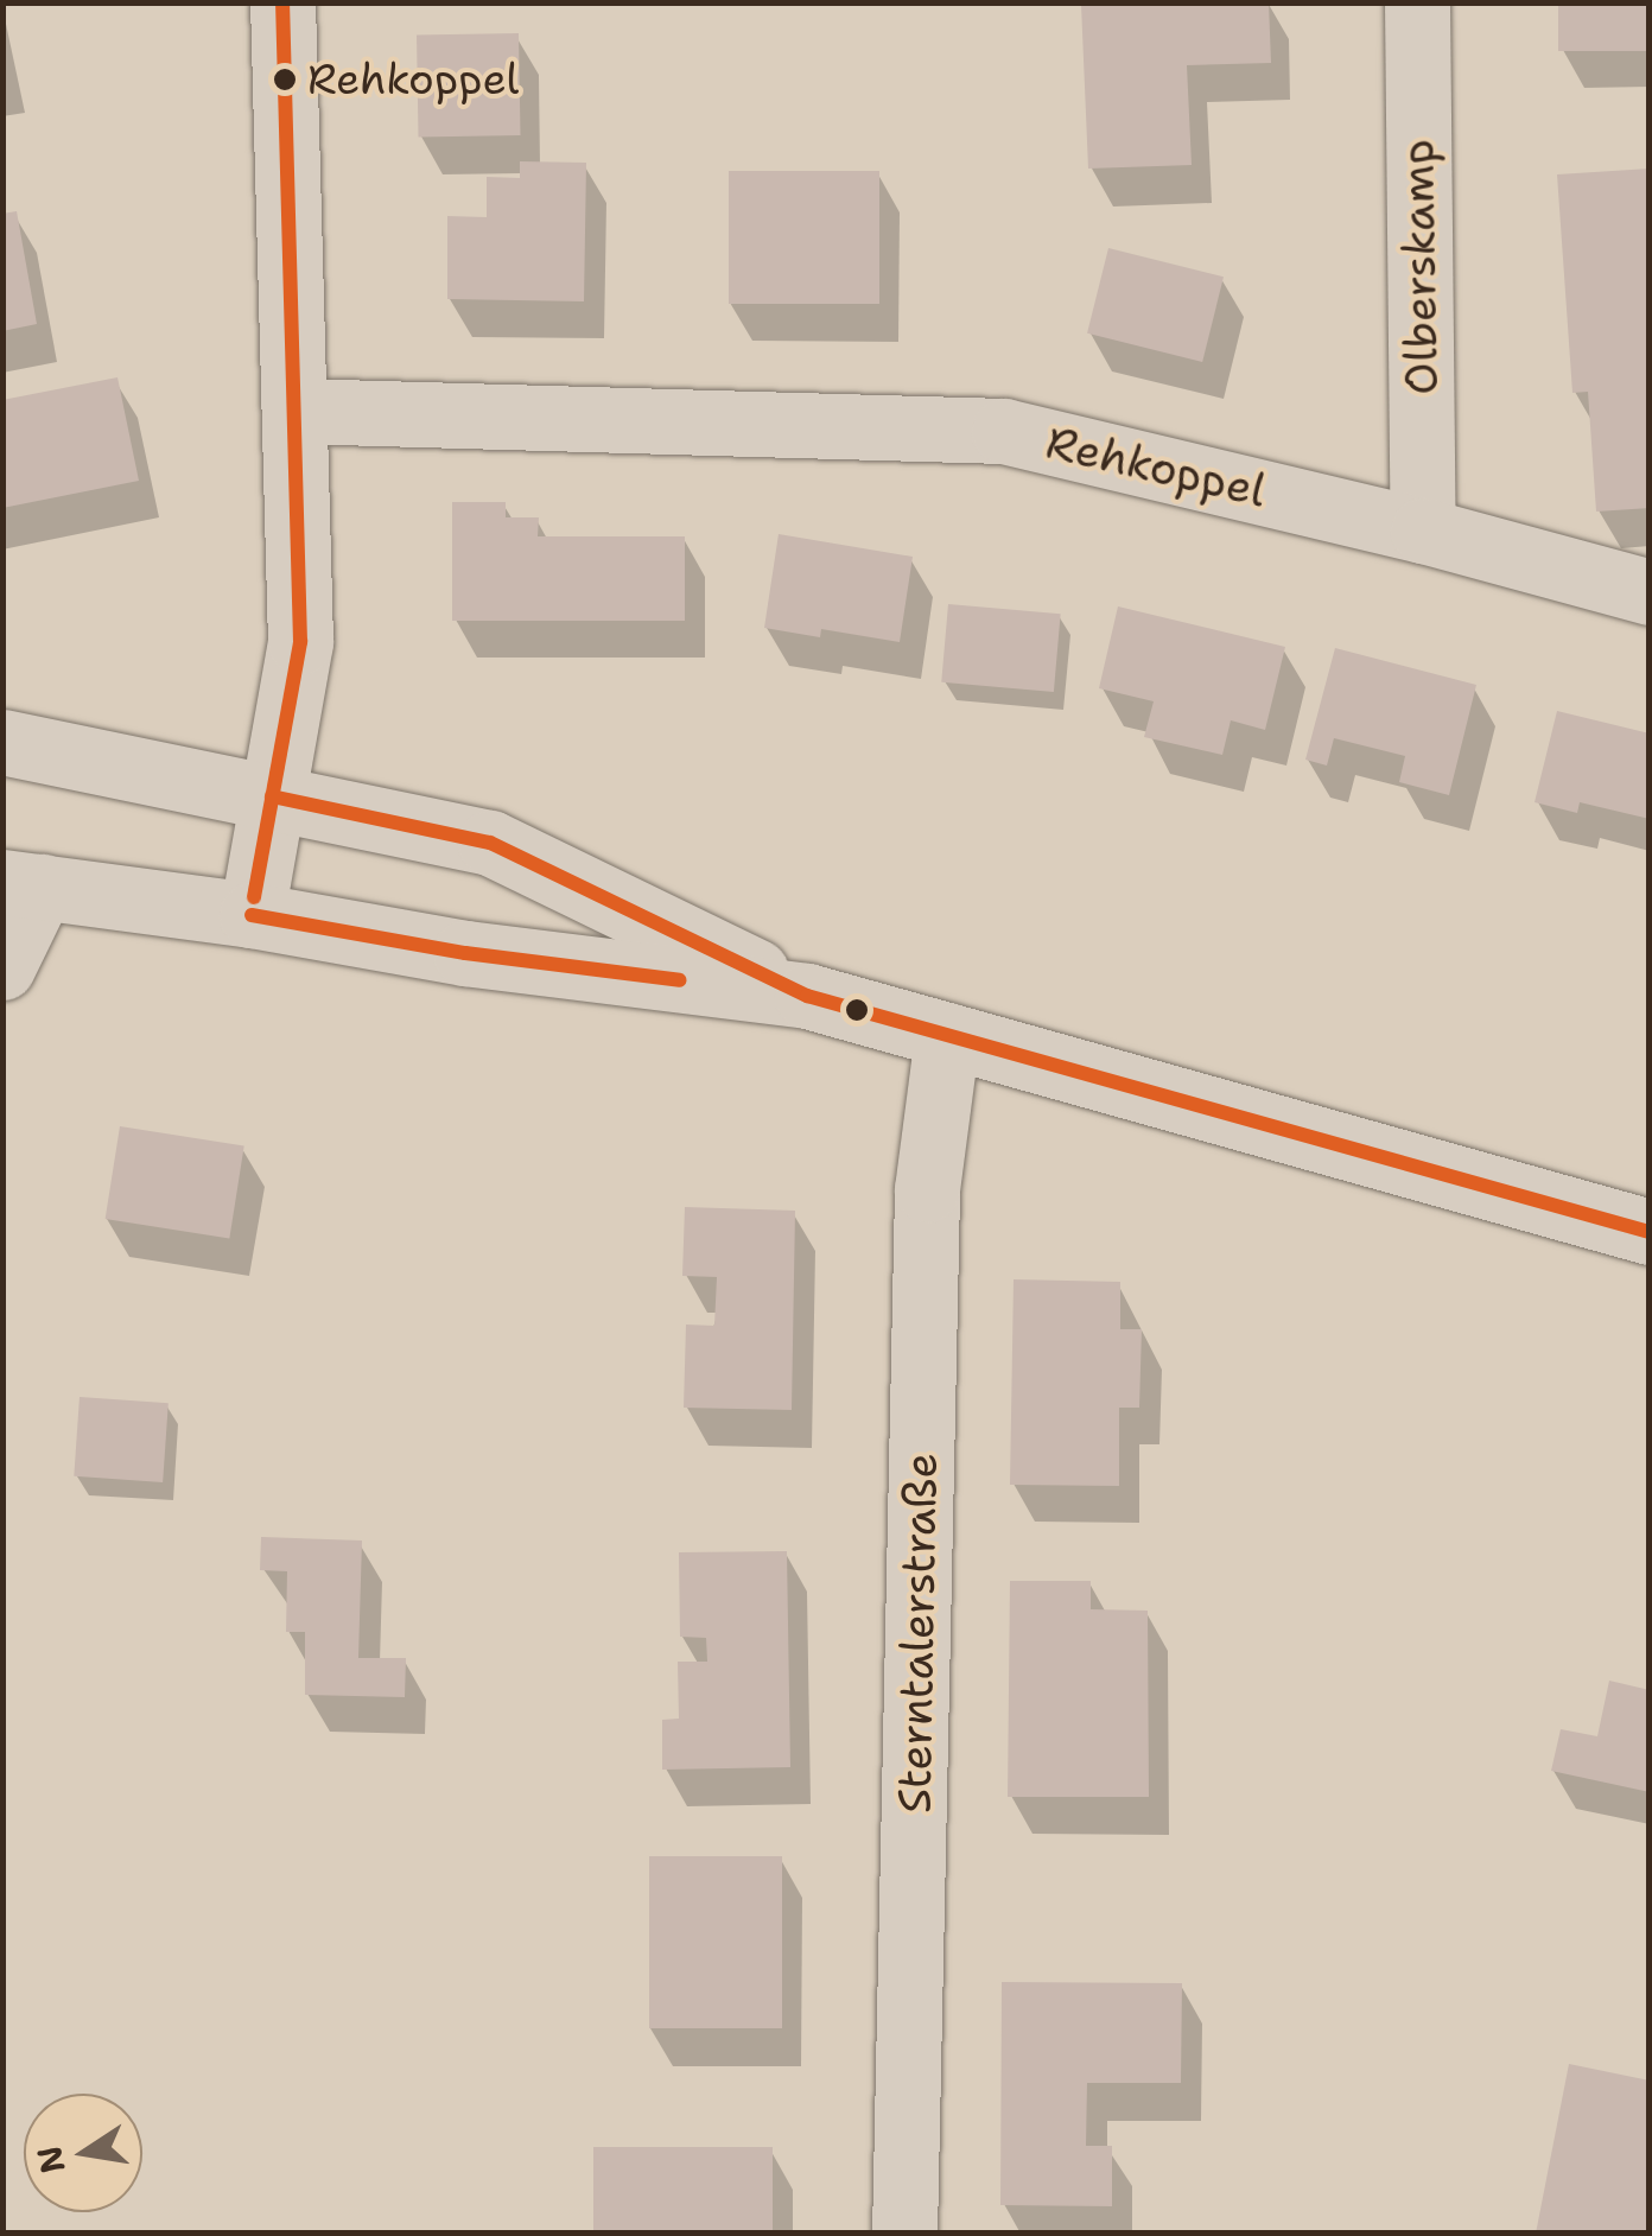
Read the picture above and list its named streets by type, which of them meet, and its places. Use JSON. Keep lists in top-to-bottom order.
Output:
{
  "streets": {
    "street": ["Olberskamp", "Rehkoppel", "Sterntalerstraße"]
  },
  "crossings": [
    ["Olberskamp", "Rehkoppel"]
  ],
  "places": ["Rehkoppel"],
  "north": "left"
}
